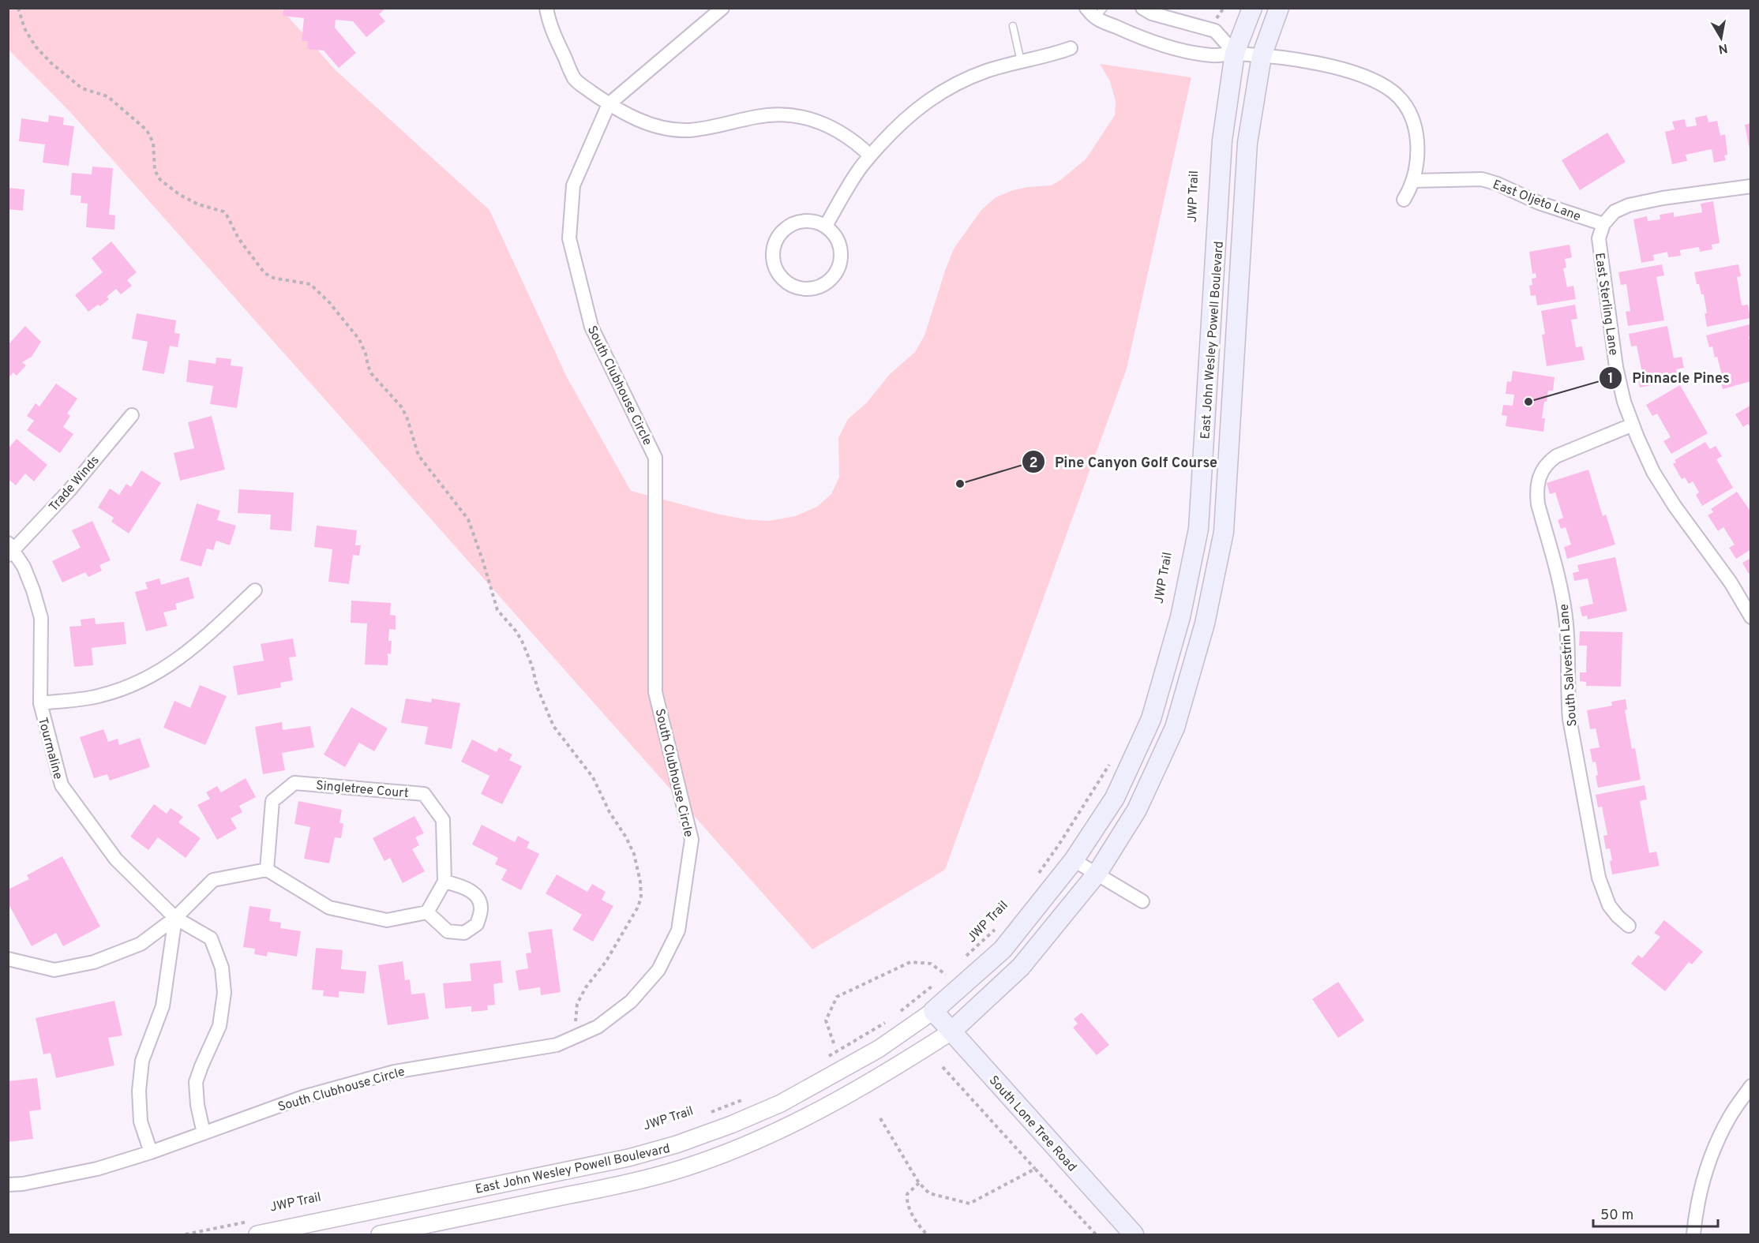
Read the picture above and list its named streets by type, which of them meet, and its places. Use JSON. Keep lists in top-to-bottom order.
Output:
{
  "streets": {
    "main road": ["East John Wesley Powell Boulevard", "South Lone Tree Road"],
    "street": [
      "East Oljeto Lane",
      "East Sterling Lane",
      "South Clubhouse Circle",
      "Trade Winds",
      "South Salvestrin Lane",
      "Tourmaline",
      "Singletree Court"
    ],
    "path": ["JWP Trail"]
  },
  "crossings": [
    ["East Oljeto Lane", "East Sterling Lane"],
    ["East Sterling Lane", "South Salvestrin Lane"],
    ["East John Wesley Powell Boulevard", "South Lone Tree Road"],
    ["South Clubhouse Circle", "Tourmaline"],
    ["Trade Winds", "Tourmaline"]
  ],
  "places": ["Pinnacle Pines", "Pine Canyon Golf Course"],
  "scale_bar": "50 m",
  "north": "bottom"
}
